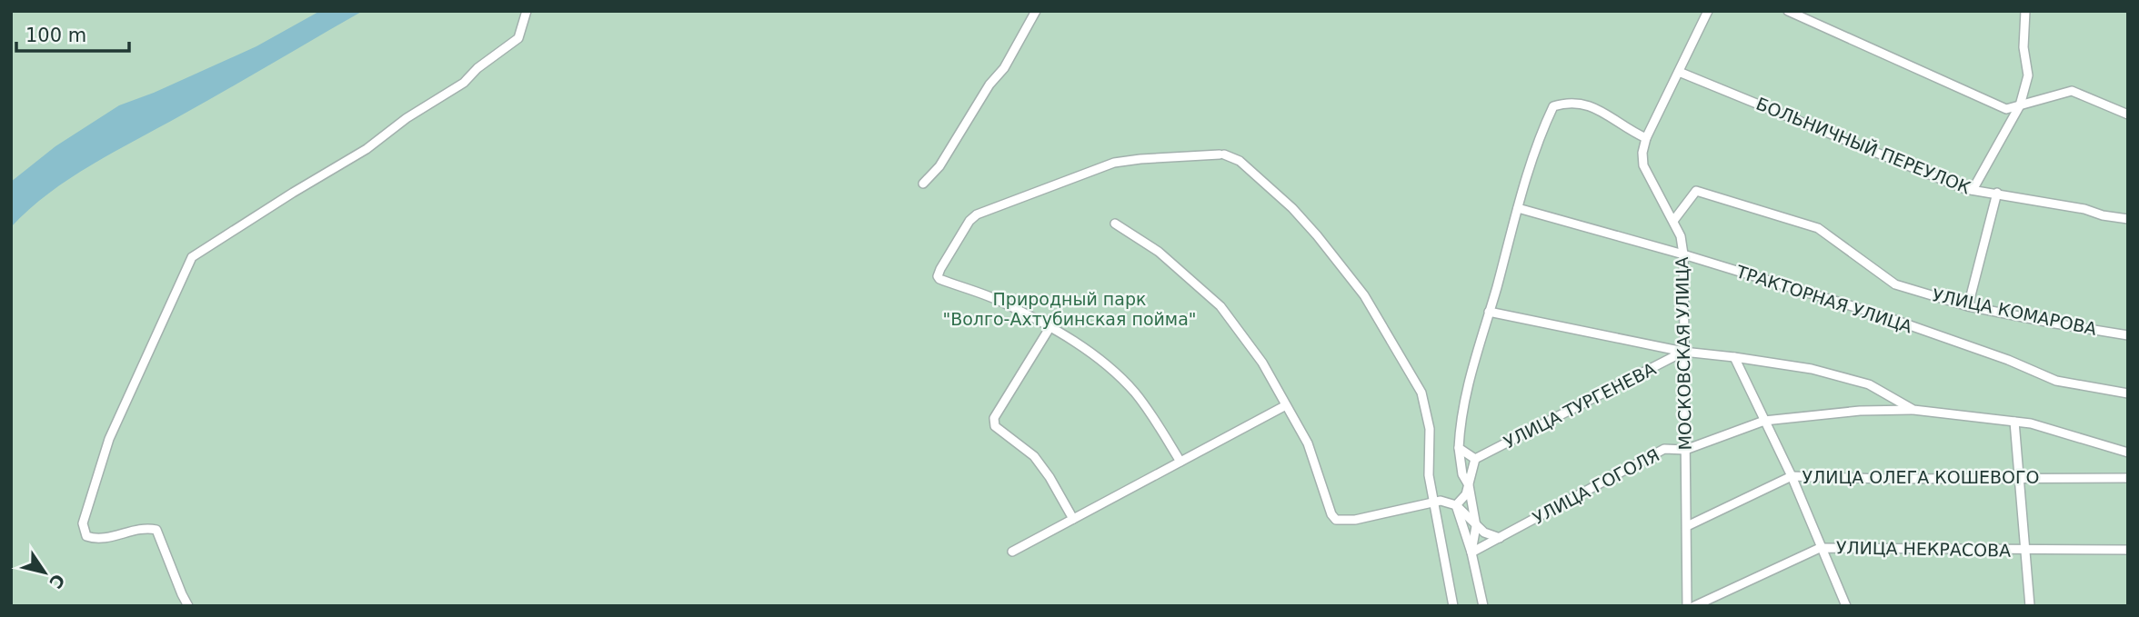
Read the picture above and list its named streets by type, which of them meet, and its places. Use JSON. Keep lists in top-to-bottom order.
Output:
{
  "streets": {
    "street": [
      "БОЛЬНИЧНЫЙ ПЕРЕУЛОК",
      "ТРАКТОРНАЯ УЛИЦА",
      "УЛИЦА КОМАРОВА",
      "МОСКОВСКАЯ УЛИЦА",
      "УЛИЦА ТУРГЕНЕВА",
      "УЛИЦА ОЛЕГА КОШЕВОГО",
      "УЛИЦА ГОГОЛЯ",
      "УЛИЦА НЕКРАСОВА"
    ]
  },
  "crossings": [
    ["БОЛЬНИЧНЫЙ ПЕРЕУЛОК", "МОСКОВСКАЯ УЛИЦА"],
    ["ТРАКТОРНАЯ УЛИЦА", "МОСКОВСКАЯ УЛИЦА"],
    ["УЛИЦА КОМАРОВА", "МОСКОВСКАЯ УЛИЦА"],
    ["МОСКОВСКАЯ УЛИЦА", "УЛИЦА ТУРГЕНЕВА"],
    ["МОСКОВСКАЯ УЛИЦА", "УЛИЦА ОЛЕГА КОШЕВОГО"],
    ["МОСКОВСКАЯ УЛИЦА", "УЛИЦА ГОГОЛЯ"]
  ],
  "parks": ["Природный парк \"Волго-Ахтубинская пойма\""],
  "scale_bar": "100 m",
  "north": "bottom right"
}
